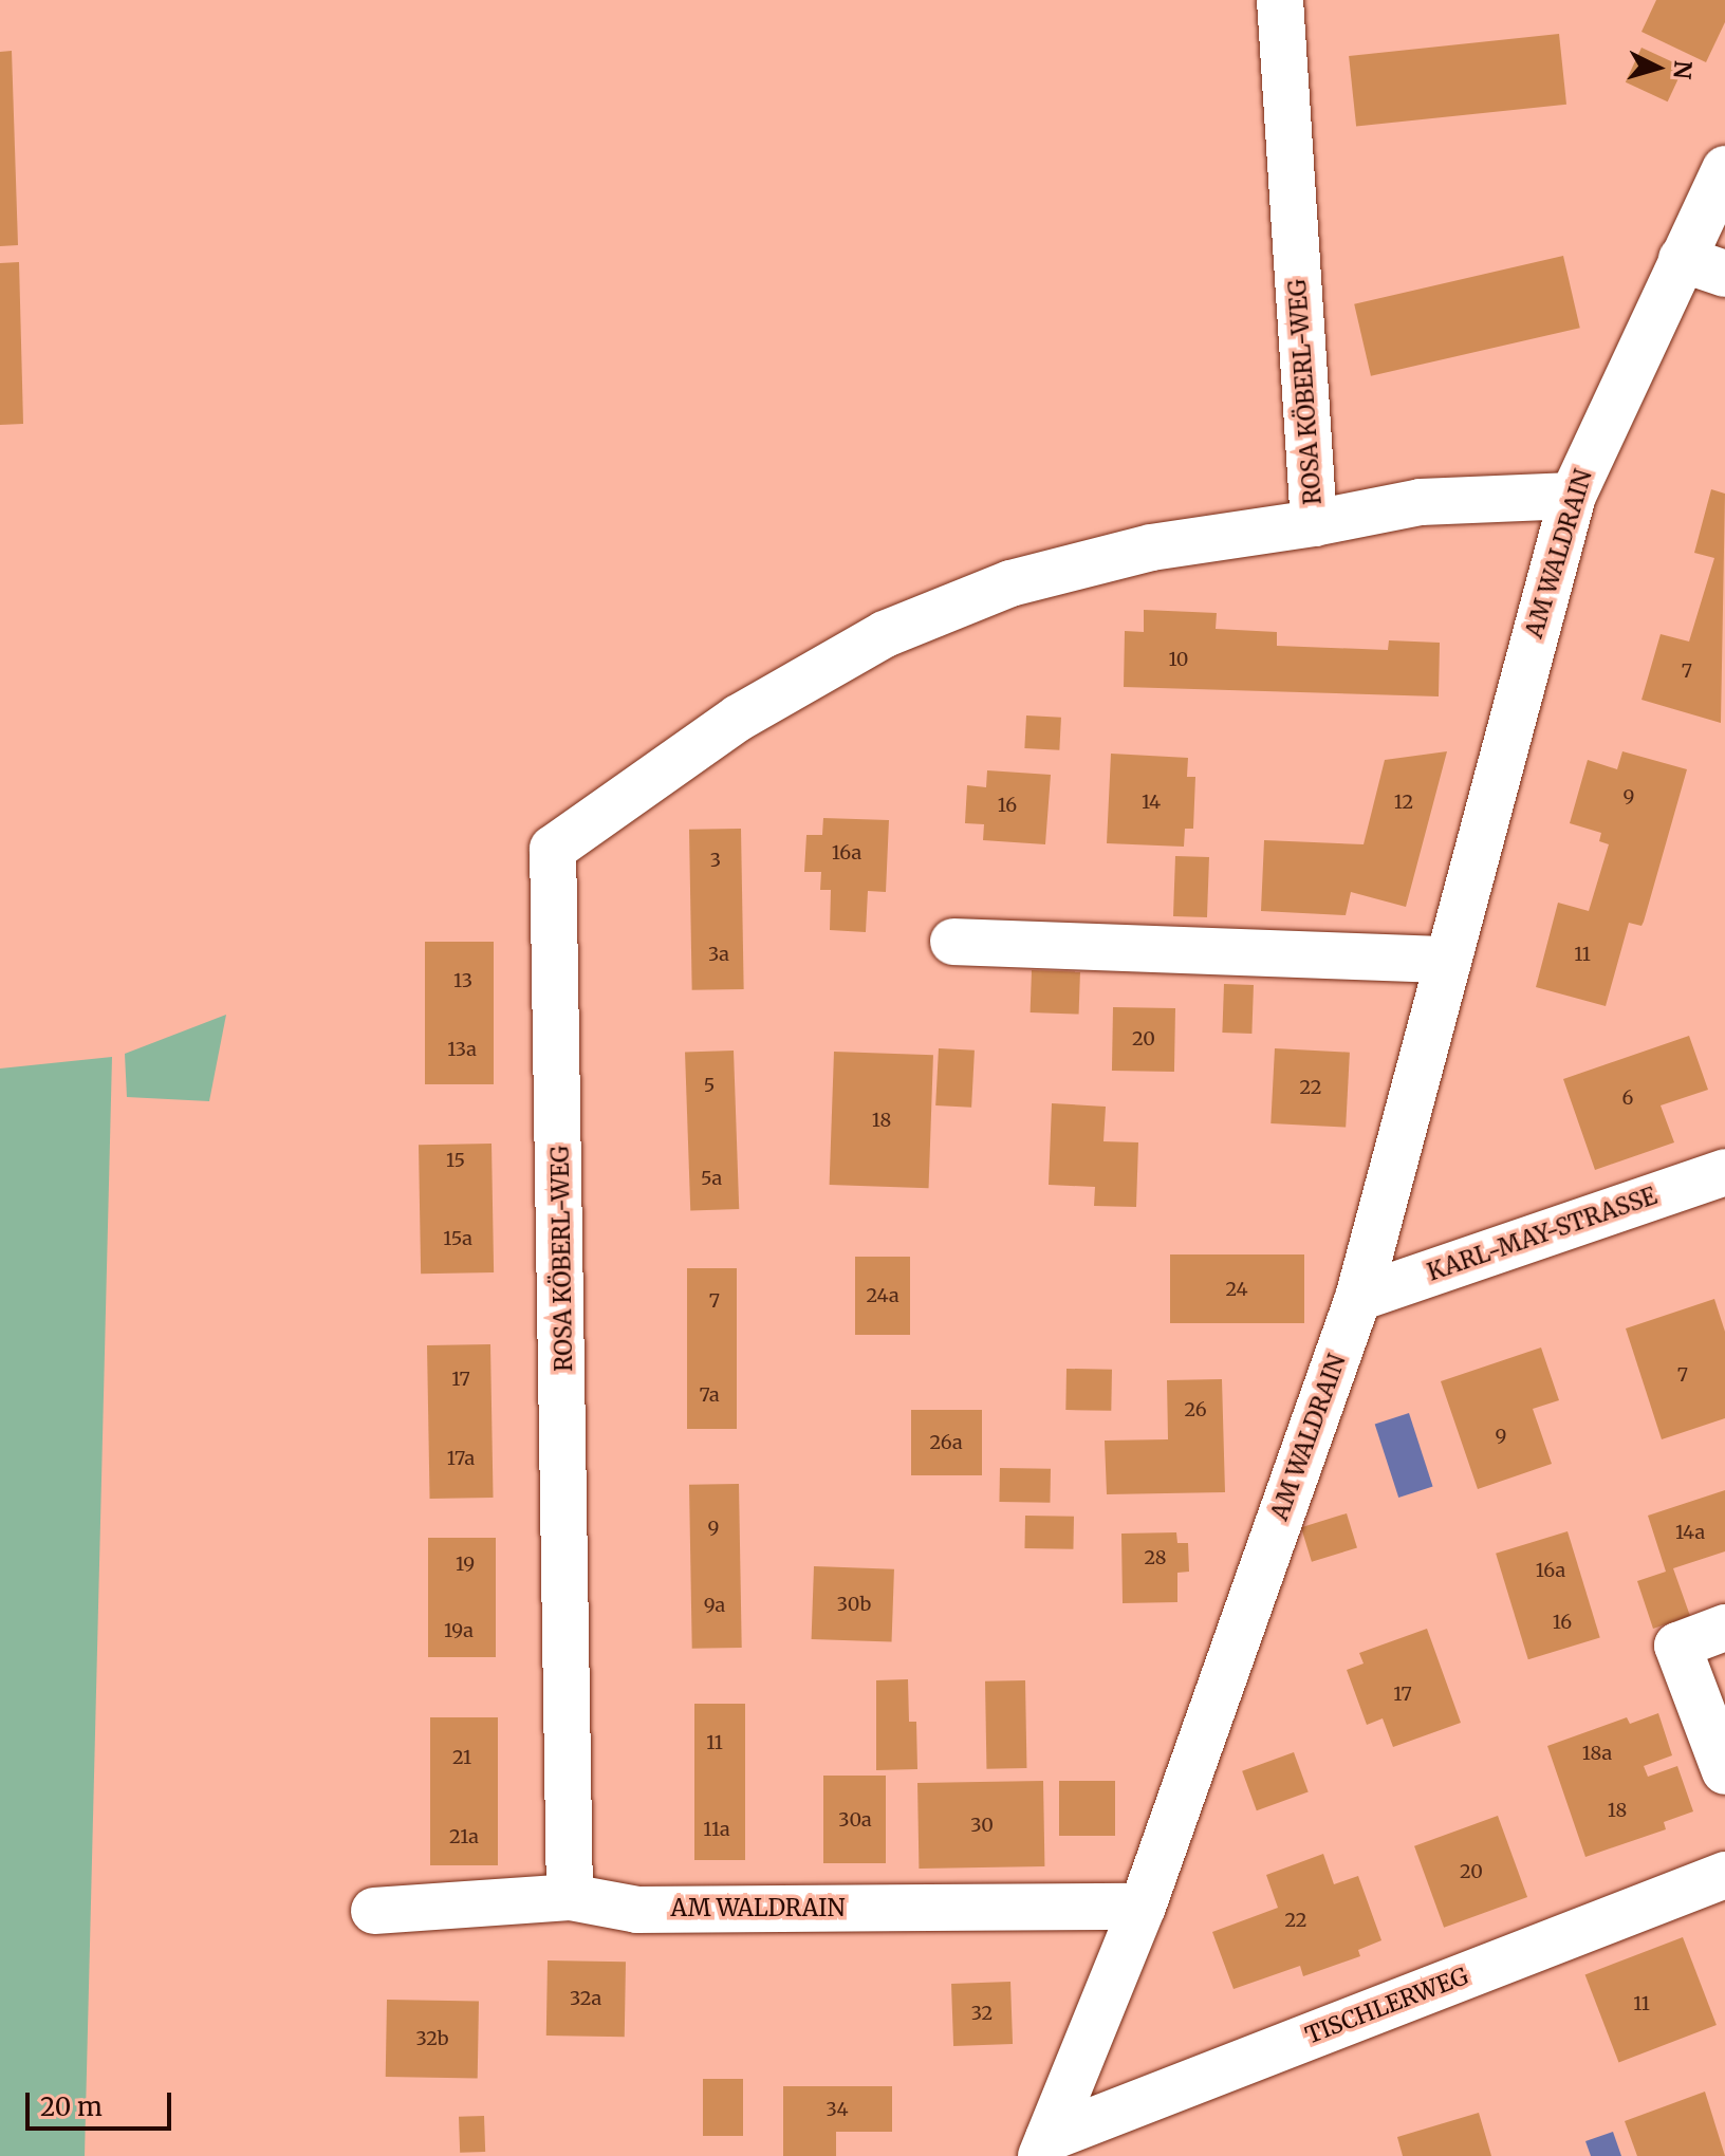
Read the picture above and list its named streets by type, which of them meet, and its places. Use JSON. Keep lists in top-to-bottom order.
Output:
{
  "streets": {
    "street": [
      "ROSA KÖBERL-WEG",
      "AM WALDRAIN",
      "KARL-MAY-STRASSE",
      "TISCHLERWEG"
    ]
  },
  "crossings": [
    ["ROSA KÖBERL-WEG", "AM WALDRAIN"],
    ["AM WALDRAIN", "KARL-MAY-STRASSE"],
    ["AM WALDRAIN", "TISCHLERWEG"]
  ],
  "house_numbers": [
    "10",
    "7",
    "9",
    "14",
    "12",
    "16",
    "16a",
    "3",
    "3a",
    "11",
    "13",
    "20",
    "13a",
    "5",
    "22",
    "6",
    "18",
    "15",
    "5a",
    "15a",
    "24",
    "24a",
    "7",
    "7",
    "17",
    "7a",
    "26",
    "9",
    "26a",
    "17a",
    "9",
    "14a",
    "28",
    "19",
    "16a",
    "30b",
    "9a",
    "16",
    "19a",
    "17",
    "11",
    "18a",
    "21",
    "18",
    "30a",
    "30",
    "11a",
    "21a",
    "20",
    "22",
    "32a",
    "11",
    "32",
    "32b",
    "34"
  ],
  "scale_bar": "20 m",
  "north": "right"
}
